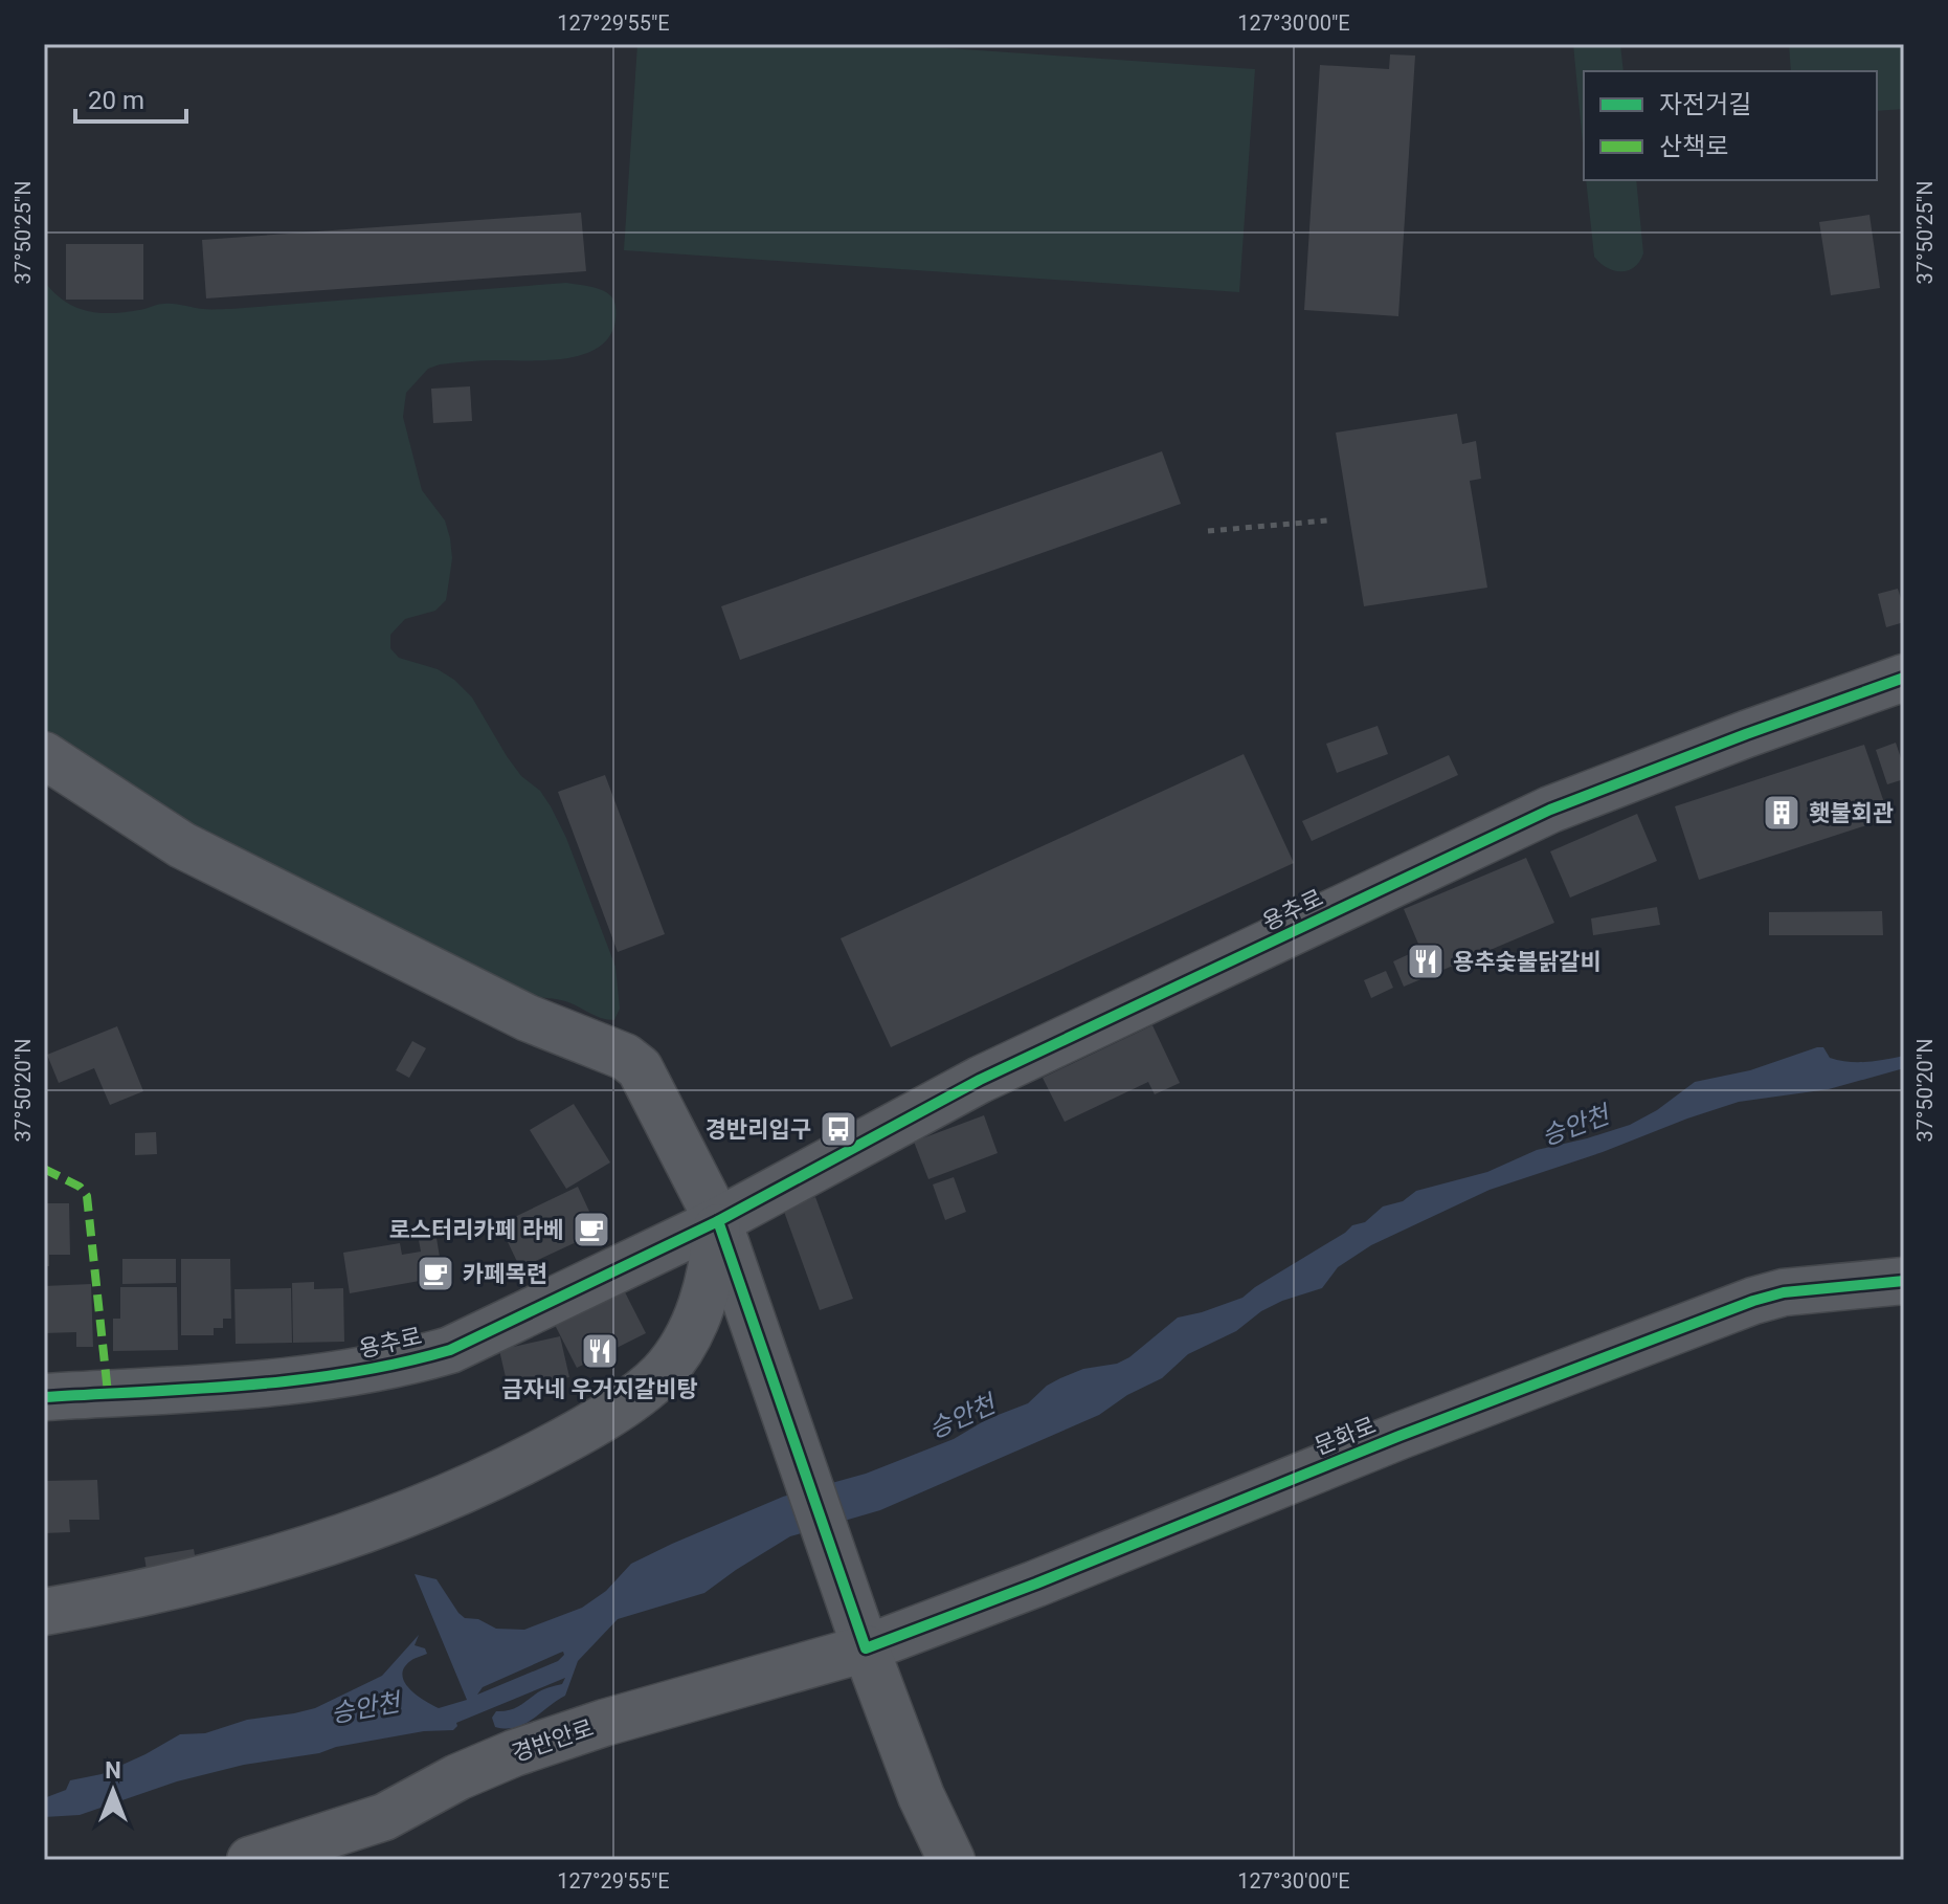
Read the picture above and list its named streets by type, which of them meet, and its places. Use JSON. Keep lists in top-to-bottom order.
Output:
{
  "streets": {
    "street": ["용추로", "문화로", "경반안로"]
  },
  "crossings": [
    ["문화로", "경반안로"]
  ],
  "water": ["승안천"],
  "places": {
    "building": ["횃불회관"],
    "restaurant": ["용추숯불닭갈비", "금자네 우거지갈비탕"],
    "bus stop": ["경반리입구"],
    "cafe": ["로스터리카페 라베", "카페목련"]
  },
  "legend": ["자전거길", "산책로"],
  "scale_bar": "20 m",
  "north": "top",
  "coordinates": [
    "127°29'55\"E",
    "127°30'00\"E",
    "37°50'25\"N",
    "37°50'20\"N"
  ]
}
